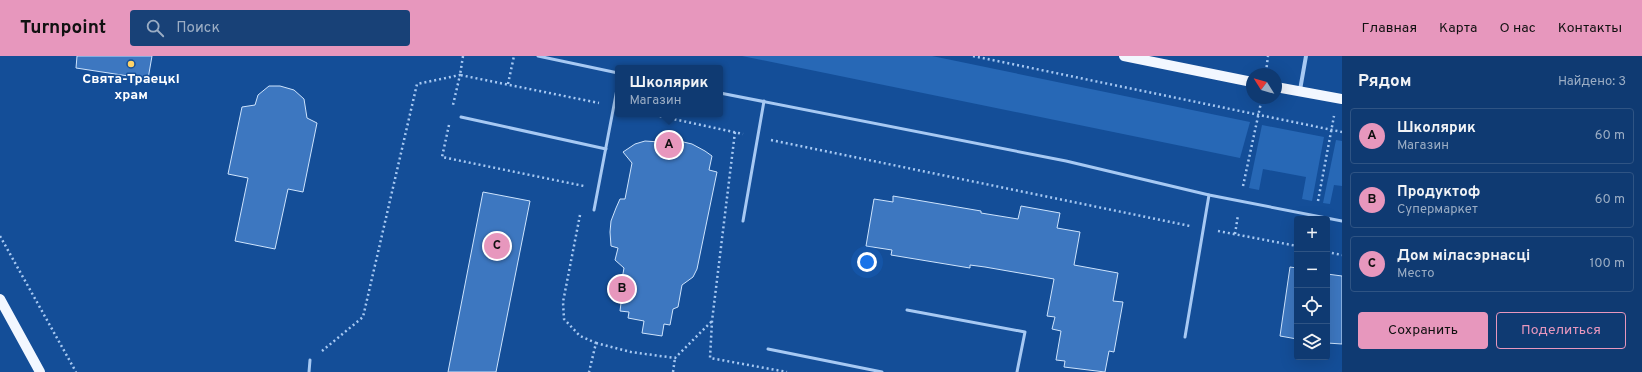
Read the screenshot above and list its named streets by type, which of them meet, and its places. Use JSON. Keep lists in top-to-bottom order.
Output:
{
  "places": ["Свята-Траецкі храм"],
  "north": "top left",
  "page": {
    "header": "Turnpoint",
    "search": "Поиск",
    "nav": [
      "Главная",
      "Карта",
      "О нас",
      "Контакты"
    ],
    "heading": ["Рядом", "Найдено: 3"],
    "popup": ["Школярик", "Магазин"],
    "list": [
      {
        "mark": "A",
        "name": "Школярик",
        "note": "Магазин",
        "value": "60 m"
      },
      {
        "mark": "B",
        "name": "Продуктоф",
        "note": "Супермаркет",
        "value": "60 m"
      },
      {
        "mark": "C",
        "name": "Дом міласэрнасці",
        "note": "Место",
        "value": "100 m"
      }
    ],
    "pins": ["A", "C", "B"],
    "map_buttons": ["+", "−"],
    "buttons": ["Сохранить", "Поделиться"]
  }
}
